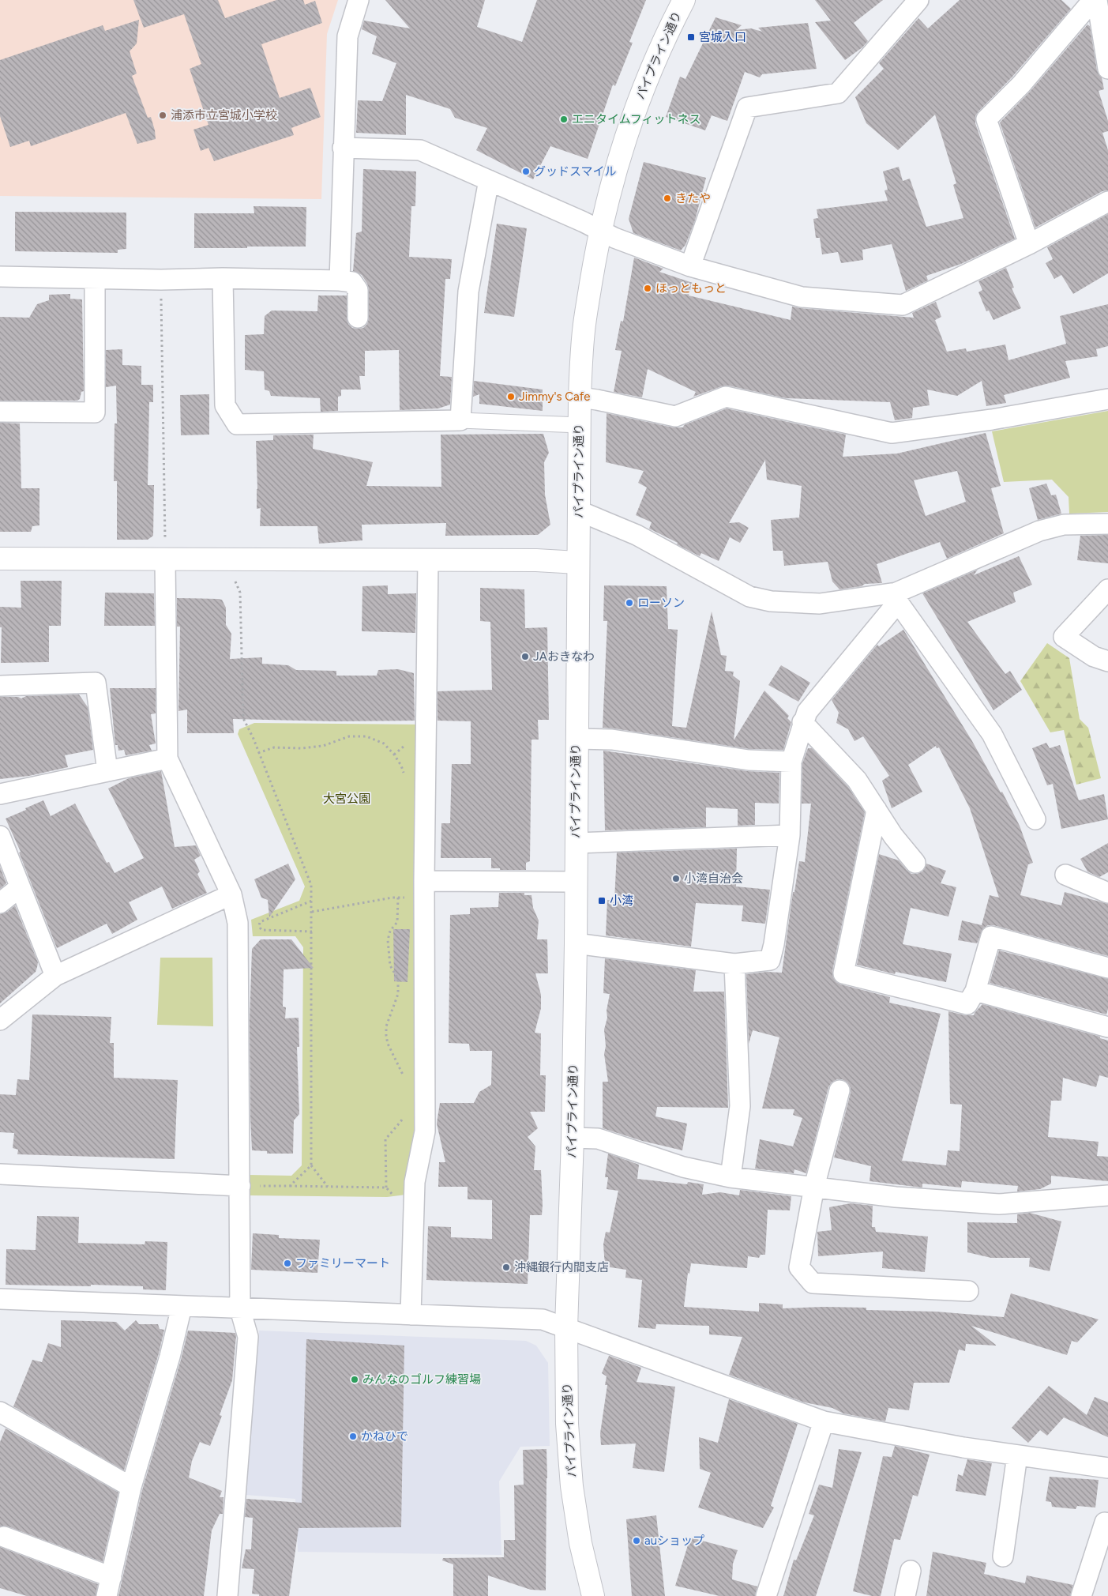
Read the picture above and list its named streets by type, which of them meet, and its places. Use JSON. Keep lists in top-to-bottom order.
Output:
{
  "streets": {
    "main road": ["パイプライン通り"]
  },
  "parks": ["大宮公園"],
  "places": {
    "transit": ["宮城入口", "小湾"],
    "other": [
      "浦添市立宮城小学校",
      "エニタイムフィットネス",
      "グッドスマイル",
      "きたや",
      "ほっともっと",
      "Jimmy's Cafe",
      "ローソン",
      "JAおきなわ",
      "小湾自治会",
      "ファミリーマート",
      "沖縄銀行内間支店",
      "みんなのゴルフ練習場",
      "かねひで",
      "auショップ"
    ]
  }
}
